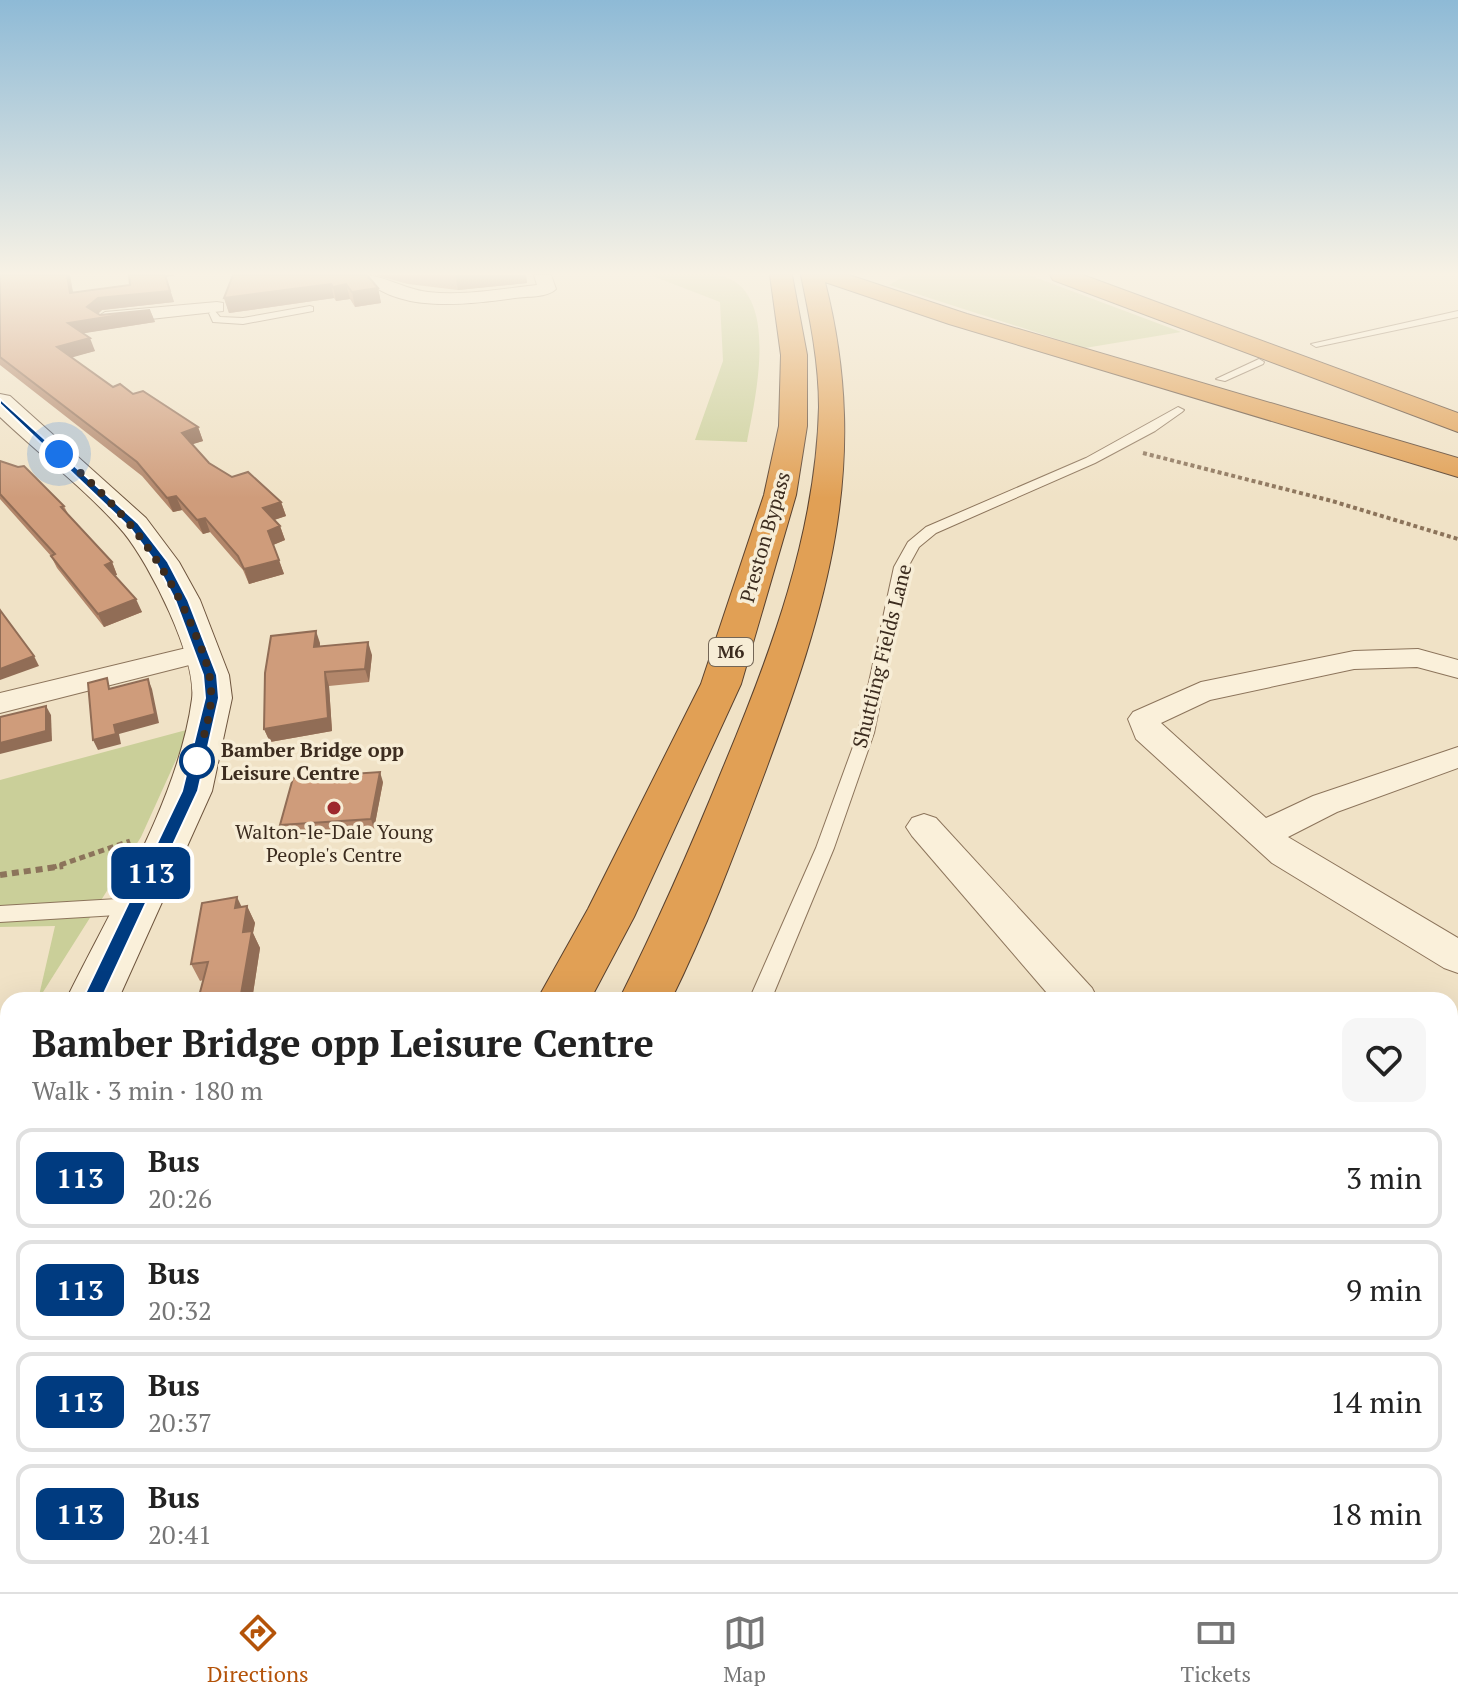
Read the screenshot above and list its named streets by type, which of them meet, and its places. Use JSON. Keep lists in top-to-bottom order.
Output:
{
  "streets": {
    "highway": ["Preston Bypass", "M6"],
    "lane": ["Shuttling Fields Lane"]
  },
  "places": ["Bamber Bridge opp Leisure Centre", "Walton-le-Dale Young People's Centre"],
  "lines": ["bus line 113"],
  "page": {
    "on_map": "113",
    "heading": ["Bamber Bridge opp Leisure Centre", "Walk · 3 min · 180 m"],
    "list": [
      {
        "mark": "113",
        "name": "Bus",
        "note": "20:26",
        "value": "3 min"
      },
      {
        "mark": "113",
        "name": "Bus",
        "note": "20:32",
        "value": "9 min"
      },
      {
        "mark": "113",
        "name": "Bus",
        "note": "20:37",
        "value": "14 min"
      },
      {
        "mark": "113",
        "name": "Bus",
        "note": "20:41",
        "value": "18 min"
      }
    ],
    "tabs": ["Directions", "Map", "Tickets"]
  }
}
